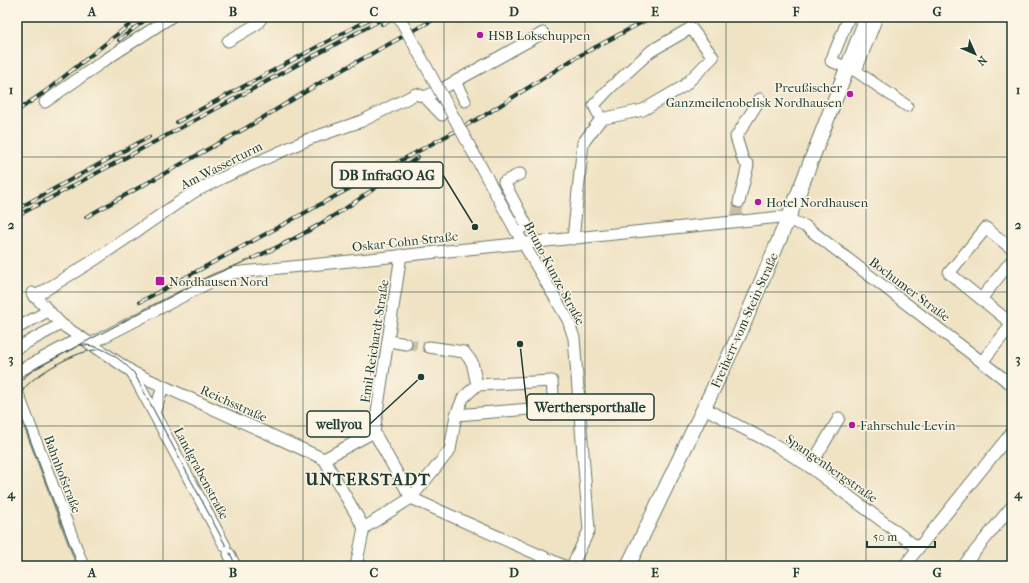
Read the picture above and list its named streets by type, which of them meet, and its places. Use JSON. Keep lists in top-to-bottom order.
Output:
{
  "streets": {
    "main road": ["Freiherr-vom-Stein-Straße"],
    "street": [
      "Am Wasserturm",
      "Oskar-Cohn-Straße",
      "Bruno-Kunze-Straße",
      "Bochumer Straße",
      "Emil-Reichardt-Straße",
      "Reichsstraße",
      "Spangenbergstraße",
      "Landgrabenstraße",
      "Bahnhofstraße"
    ]
  },
  "crossings": [
    ["Am Wasserturm", "Reichsstraße"],
    ["Oskar-Cohn-Straße", "Bruno-Kunze-Straße"],
    ["Oskar-Cohn-Straße", "Bochumer Straße"],
    ["Oskar-Cohn-Straße", "Freiherr-vom-Stein-Straße"],
    ["Oskar-Cohn-Straße", "Emil-Reichardt-Straße"],
    ["Oskar-Cohn-Straße", "Reichsstraße"],
    ["Bochumer Straße", "Freiherr-vom-Stein-Straße"],
    ["Freiherr-vom-Stein-Straße", "Spangenbergstraße"],
    ["Reichsstraße", "Landgrabenstraße"]
  ],
  "districts": ["UNTERSTADT"],
  "places": {
    "other": [
      "HSB Lokschuppen",
      "Preußischer Ganzmeilenobelisk Nordhausen",
      "Hotel Nordhausen",
      "DB InfraGO AG",
      "Werthersporthalle",
      "wellyou",
      "Fahrschule Levin"
    ],
    "transit": ["Nordhausen Nord"]
  },
  "scale_bar": "50 m",
  "north": "bottom right",
  "grid": {
    "columns": [
      "A",
      "B",
      "C",
      "D",
      "E",
      "F",
      "G"
    ],
    "rows": [
      "1",
      "2",
      "3",
      "4"
    ]
  }
}
